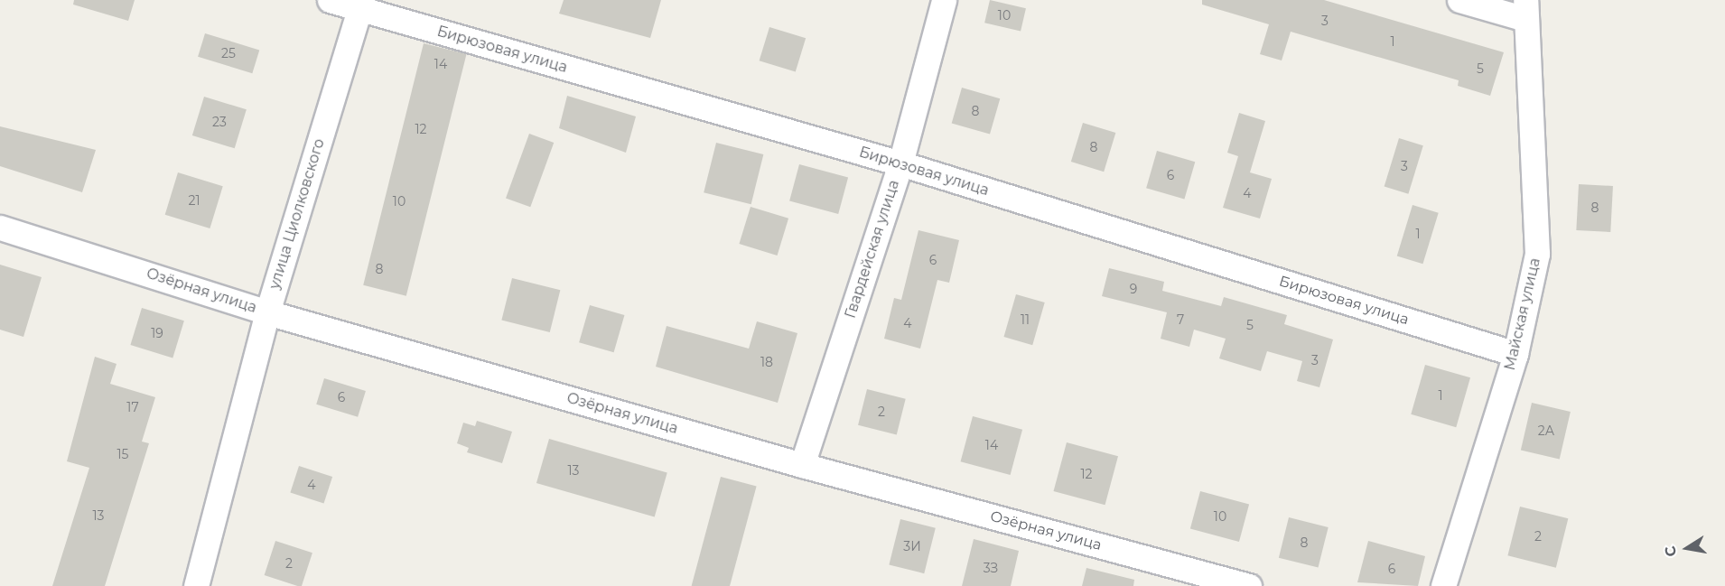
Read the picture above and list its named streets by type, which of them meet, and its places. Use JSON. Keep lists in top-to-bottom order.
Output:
{
  "streets": {
    "street": [
      "Бирюзовая улица",
      "улица Циолковского",
      "Гвардейская улица",
      "Озёрная улица",
      "Майская улица"
    ]
  },
  "crossings": [
    ["Бирюзовая улица", "улица Циолковского"],
    ["Бирюзовая улица", "Гвардейская улица"],
    ["Бирюзовая улица", "Майская улица"],
    ["улица Циолковского", "Озёрная улица"],
    ["Гвардейская улица", "Озёрная улица"]
  ],
  "house_numbers": [
    "10",
    "3",
    "1",
    "25",
    "14",
    "5",
    "8",
    "23",
    "12",
    "8",
    "3",
    "6",
    "4",
    "21",
    "10",
    "8",
    "1",
    "6",
    "8",
    "9",
    "11",
    "7",
    "4",
    "5",
    "19",
    "3",
    "18",
    "1",
    "6",
    "17",
    "2",
    "2А",
    "14",
    "15",
    "13",
    "12",
    "4",
    "13",
    "10",
    "2",
    "8",
    "3И",
    "2",
    "3З",
    "6"
  ],
  "north": "left"
}
